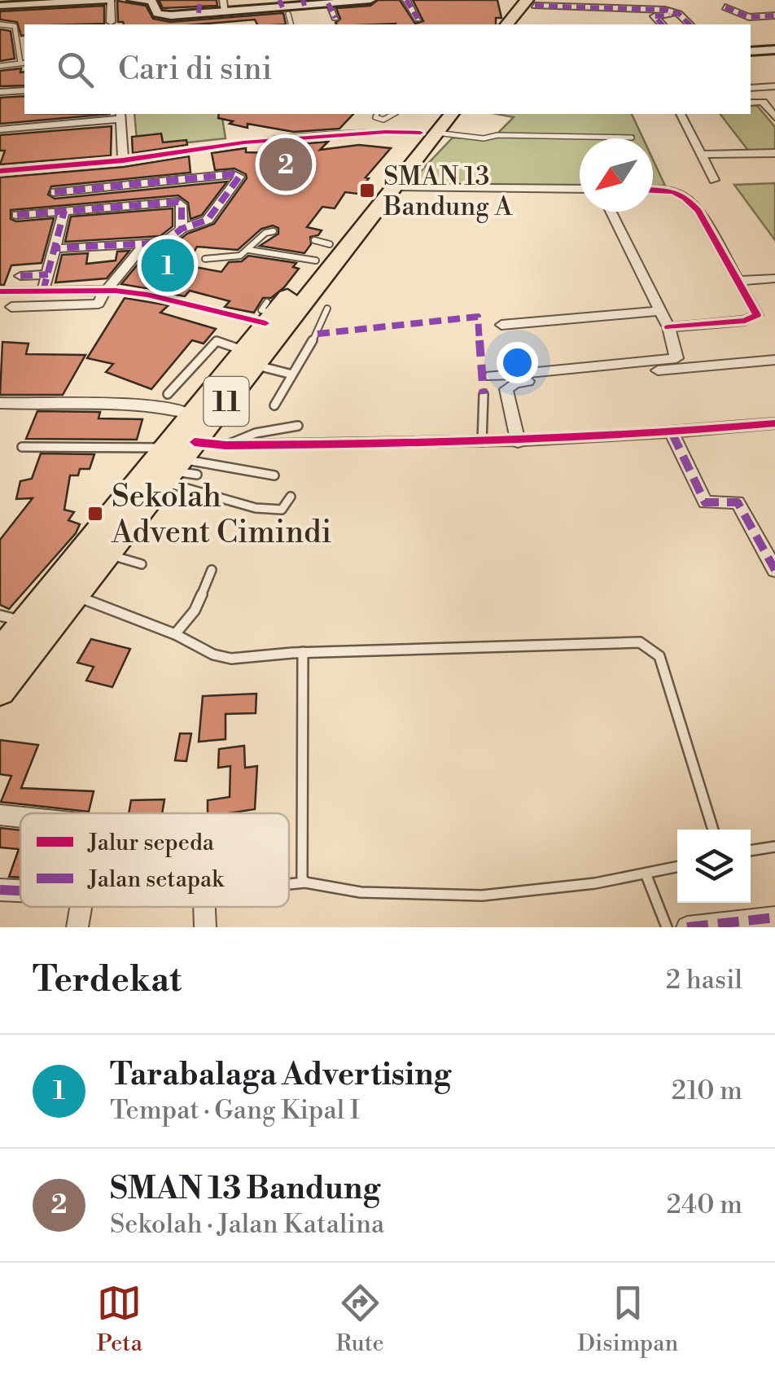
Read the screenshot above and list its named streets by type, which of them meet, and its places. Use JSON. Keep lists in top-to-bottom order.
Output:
{
  "streets": {
    "highway": ["11"]
  },
  "places": {
    "transit": ["SMAN 13 Bandung A", "Sekolah Advent Cimindi"]
  },
  "legend": ["Jalur sepeda", "Jalan setapak"],
  "north": "bottom left",
  "page": {
    "search": "Cari di sini",
    "pins": ["2", "1"],
    "heading": ["Terdekat", "2 hasil"],
    "list": [
      {
        "mark": "1",
        "name": "Tarabalaga Advertising",
        "note": "Tempat · Gang Kipal I",
        "value": "210 m"
      },
      {
        "mark": "2",
        "name": "SMAN 13 Bandung",
        "note": "Sekolah · Jalan Katalina",
        "value": "240 m"
      }
    ],
    "nav": ["Peta", "Rute", "Disimpan"]
  }
}
